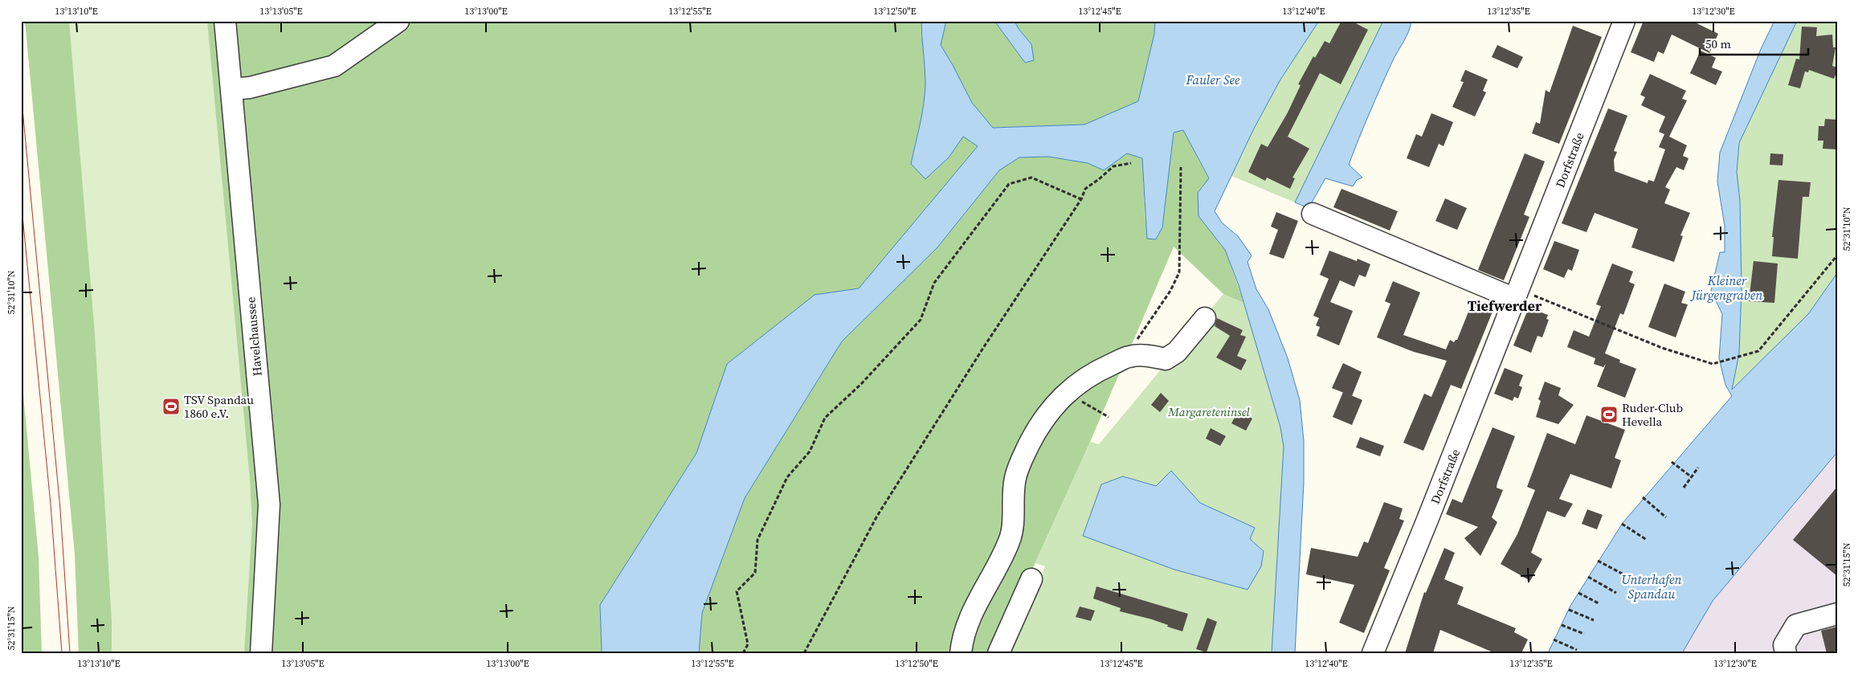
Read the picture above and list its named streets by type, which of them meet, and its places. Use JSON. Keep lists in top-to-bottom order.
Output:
{
  "streets": {
    "street": ["Dorfstraße", "Havelchaussee"]
  },
  "districts": ["Tiefwerder"],
  "water": ["Fauler See", "Kleiner Jürgengraben", "Unterhafen Spandau"],
  "parks": ["Margareteninsel"],
  "places": {
    "sports": ["TSV Spandau 1860 e.V.", "Ruder-Club Hevella"]
  },
  "scale_bar": "50 m",
  "coordinates": [
    "13°13'10\"E",
    "13°13'05\"E",
    "13°13'00\"E",
    "13°12'55\"E",
    "13°12'50\"E",
    "13°12'45\"E",
    "13°12'40\"E",
    "13°12'35\"E",
    "13°12'30\"E",
    "52°31'10\"N",
    "52°31'15\"N"
  ]
}
